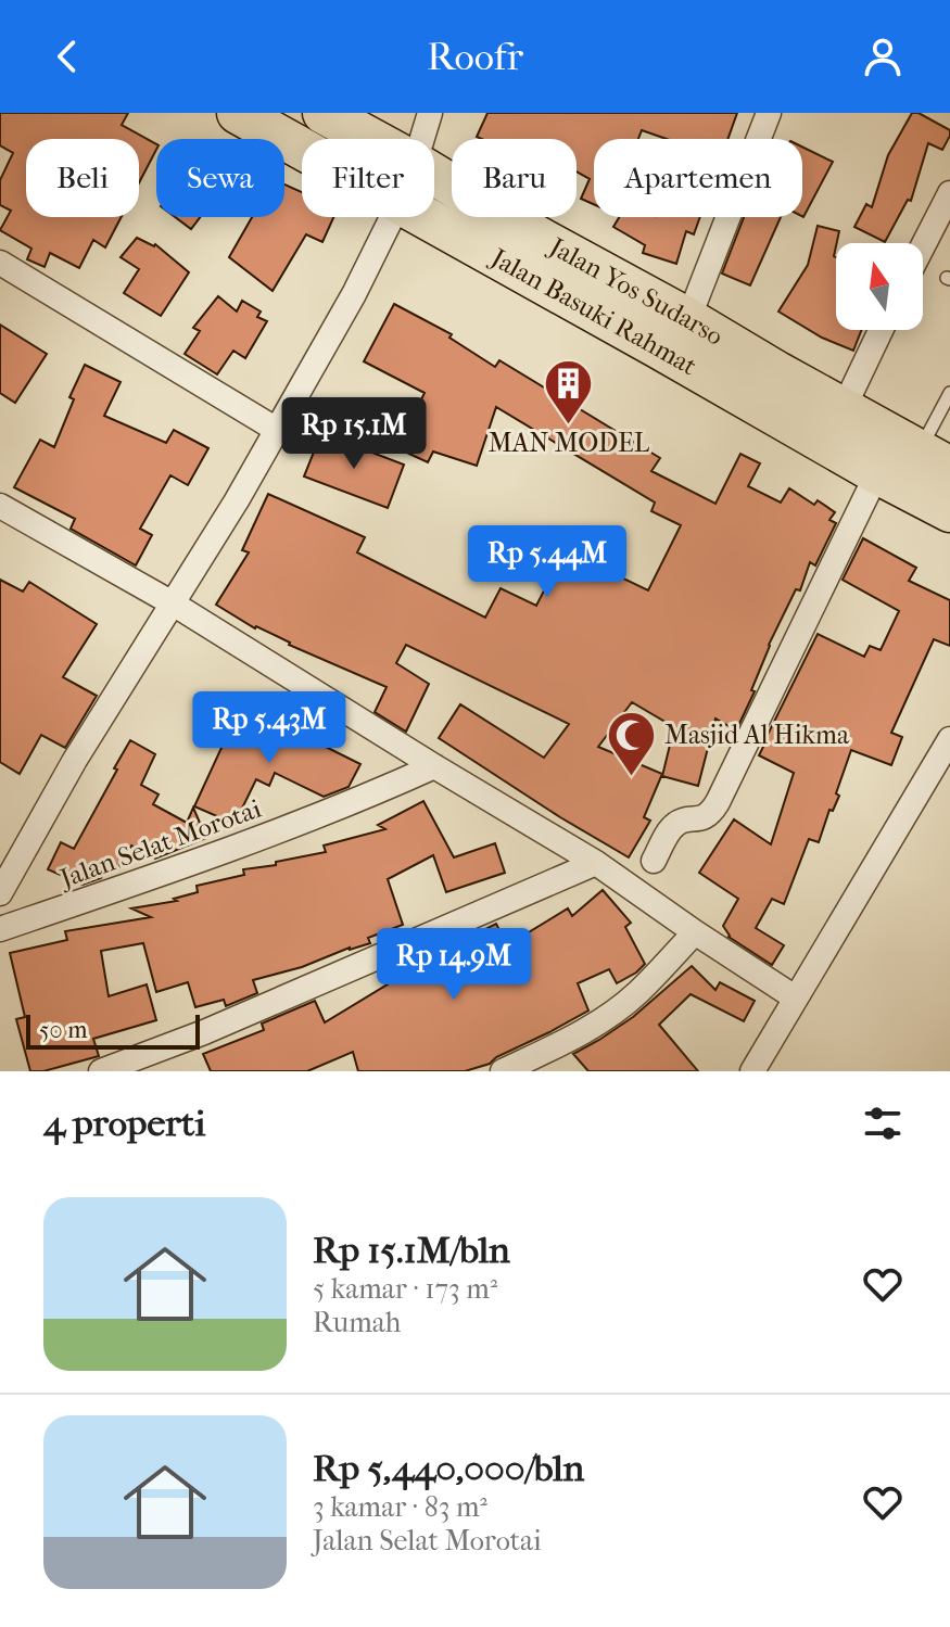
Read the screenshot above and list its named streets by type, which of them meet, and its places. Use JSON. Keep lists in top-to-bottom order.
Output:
{
  "streets": {
    "highway": ["Jalan Yos Sudarso", "Jalan Basuki Rahmat"],
    "street": ["Jalan Selat Morotai"]
  },
  "places": {
    "building": ["MAN MODEL"],
    "mosque": ["Masjid Al Hikma"]
  },
  "scale_bar": "50 m",
  "north": "top",
  "page": {
    "header": "Roofr",
    "chip": [
      "Beli",
      "Sewa",
      "Filter",
      "Baru",
      "Apartemen"
    ],
    "price": [
      "Rp 15.1M",
      "Rp 5.44M",
      "Rp 5.43M",
      "Rp 14.9M"
    ],
    "scale": "50 m",
    "heading": "4 properti",
    "list": [
      {
        "name": "Rp 15.1M/bln",
        "note": "5 kamar · 173 m² · Rumah"
      },
      {
        "name": "Rp 5,440,000/bln",
        "note": "3 kamar · 83 m² · Jalan Selat Morotai"
      }
    ]
  }
}
